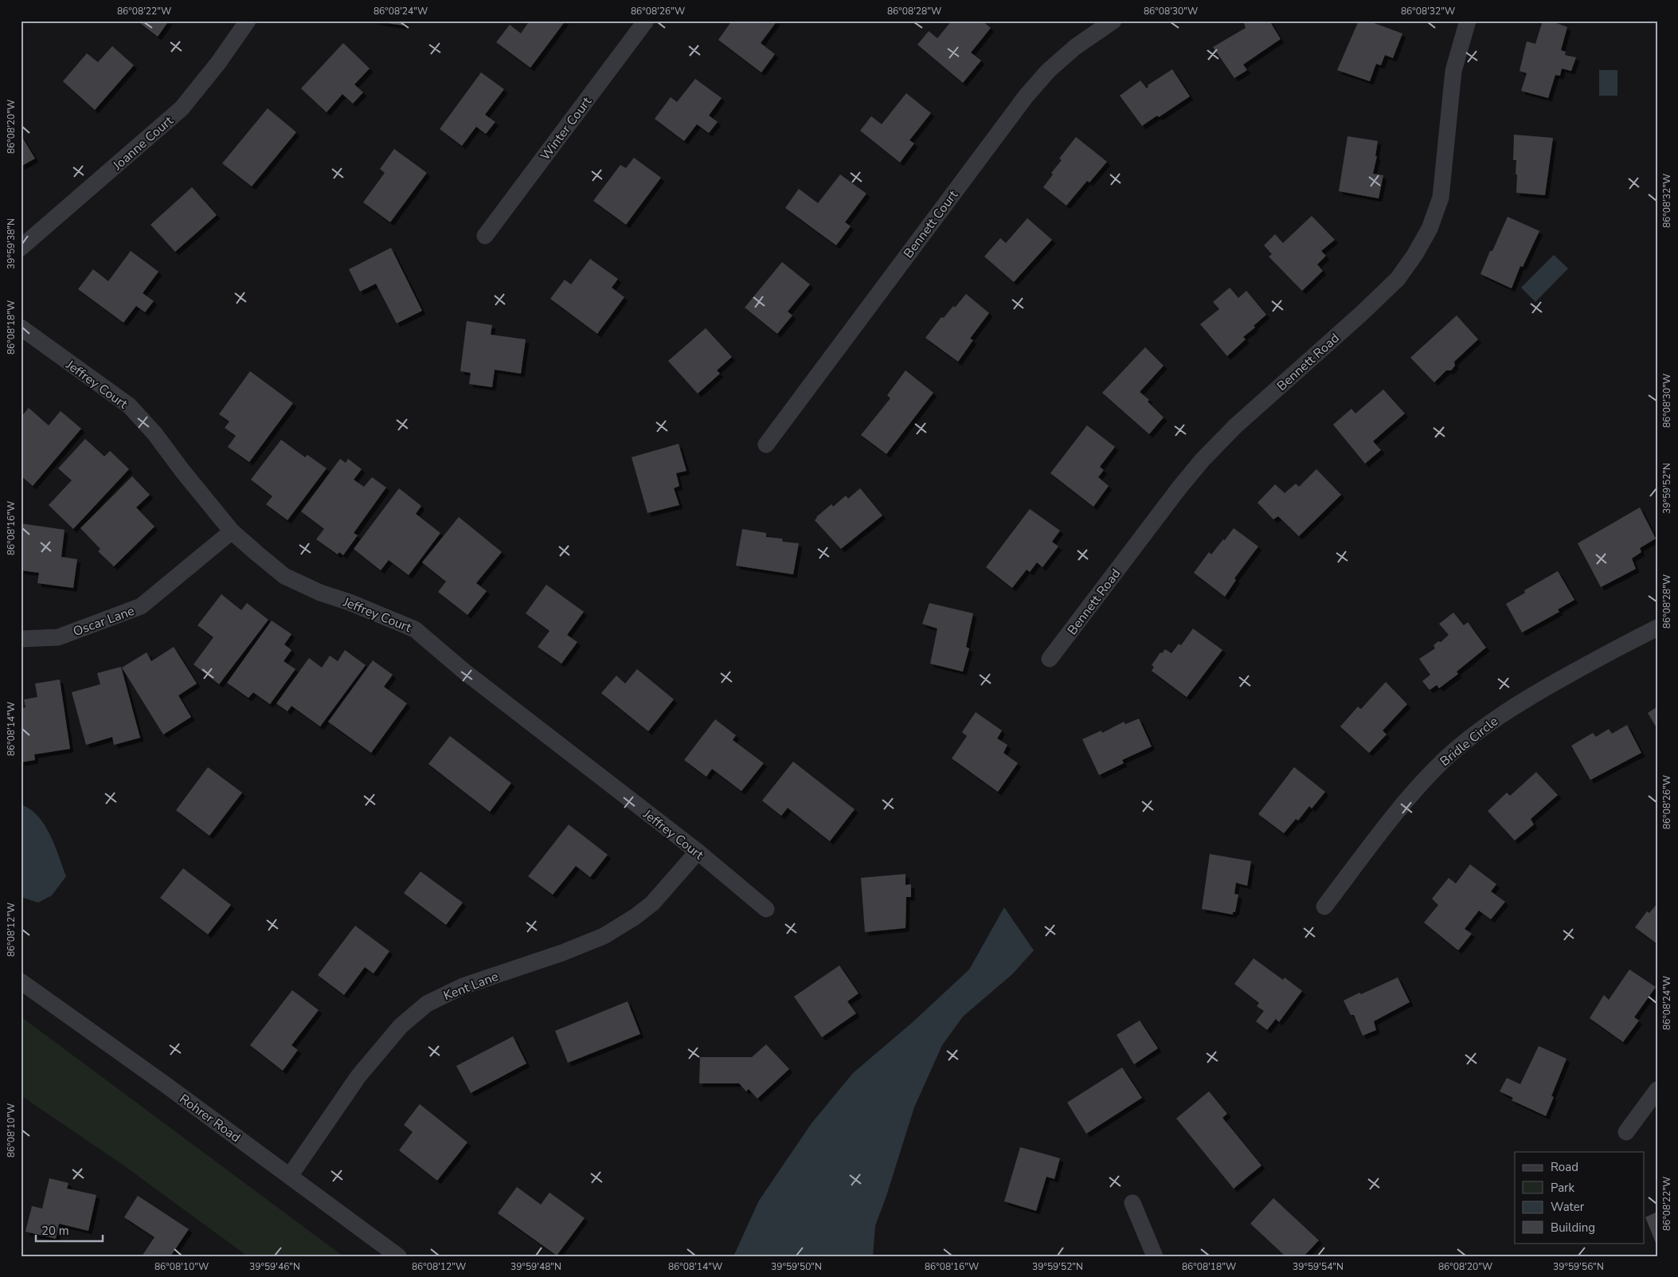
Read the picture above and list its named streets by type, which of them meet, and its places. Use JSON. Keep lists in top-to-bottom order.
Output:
{
  "streets": {
    "street": [
      "Winter Court",
      "Joanne Court",
      "Bennett Court",
      "Bennett Road",
      "Jeffrey Court",
      "Oscar Lane",
      "Bridle Circle",
      "Kent Lane",
      "Rohrer Road"
    ]
  },
  "crossings": [
    ["Jeffrey Court", "Oscar Lane"],
    ["Jeffrey Court", "Kent Lane"],
    ["Kent Lane", "Rohrer Road"]
  ],
  "legend": [
    "Road",
    "Park",
    "Water",
    "Building"
  ],
  "scale_bar": "20 m",
  "coordinates": [
    "86°08'22\"W",
    "86°08'24\"W",
    "86°08'26\"W",
    "86°08'28\"W",
    "86°08'30\"W",
    "86°08'32\"W",
    "86°08'20\"W",
    "39°59'38\"N",
    "86°08'18\"W",
    "39°59'52\"N",
    "86°08'16\"W",
    "86°08'14\"W",
    "86°08'12\"W",
    "86°08'10\"W",
    "39°59'46\"N",
    "39°59'48\"N",
    "39°59'50\"N",
    "39°59'54\"N",
    "39°59'56\"N"
  ]
}
